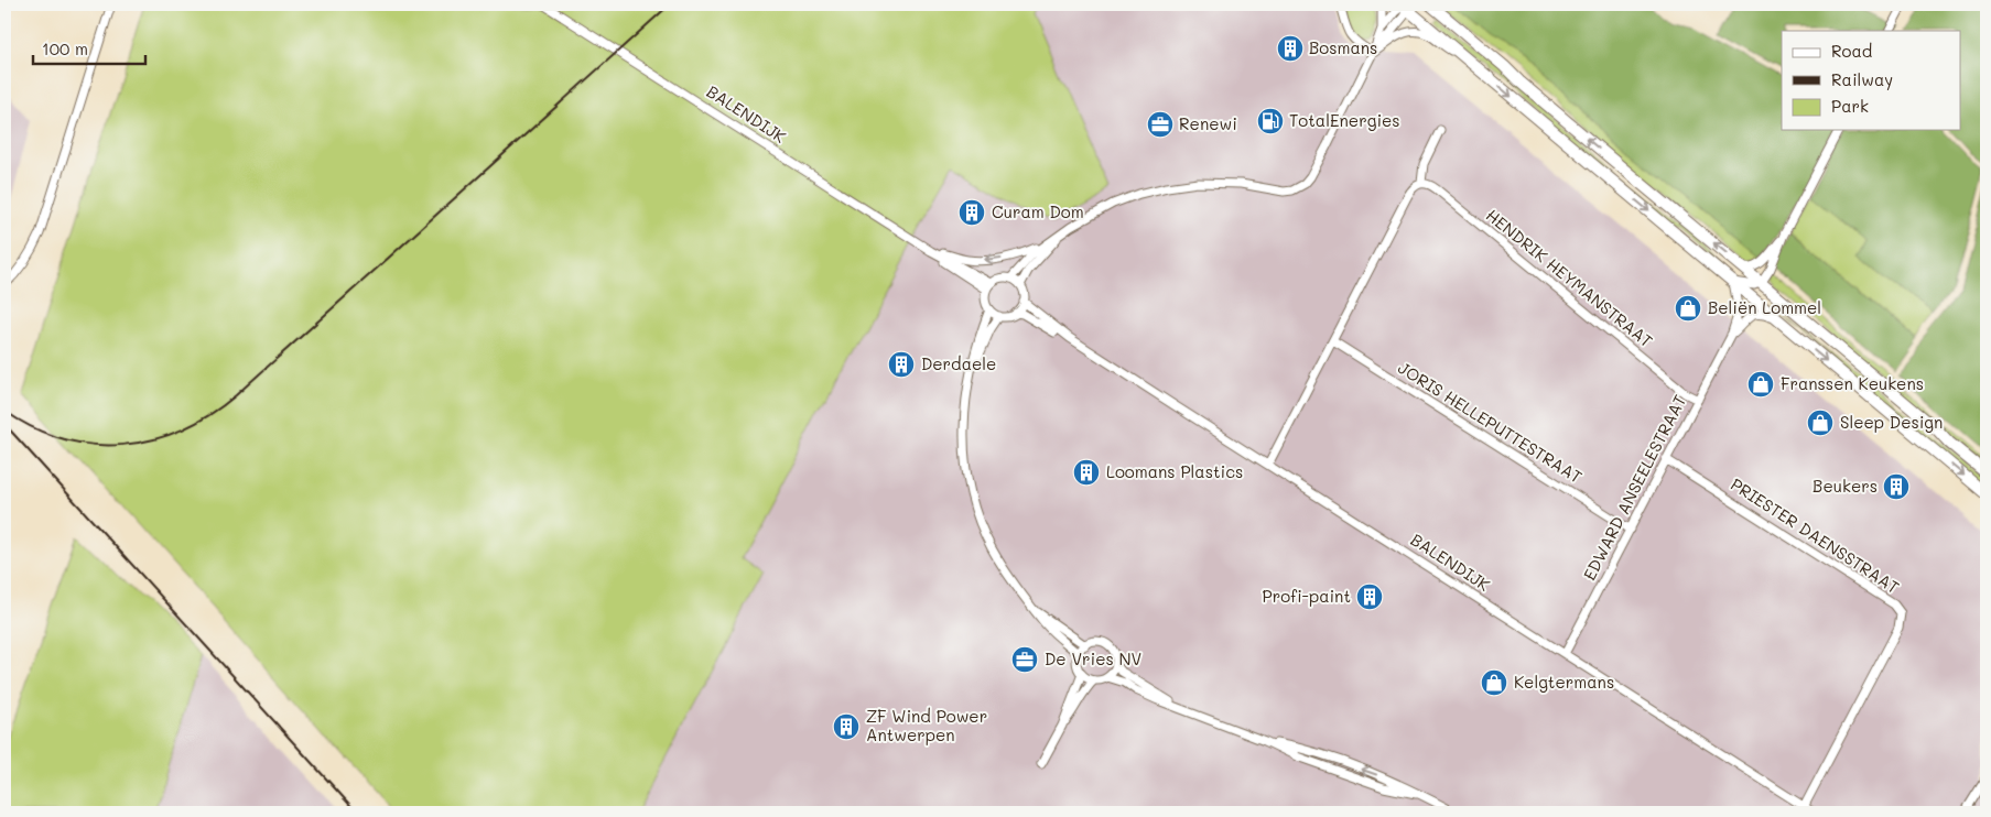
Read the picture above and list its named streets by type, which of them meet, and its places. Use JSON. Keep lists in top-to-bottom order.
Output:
{
  "streets": {
    "street": [
      "BALENDIJK",
      "HENDRIK HEYMANSTRAAT",
      "JORIS HELLEPUTTESTRAAT",
      "EDWARD ANSEELESTRAAT",
      "PRIESTER DAENSSTRAAT"
    ]
  },
  "crossings": [
    ["BALENDIJK", "EDWARD ANSEELESTRAAT"],
    ["BALENDIJK", "PRIESTER DAENSSTRAAT"],
    ["HENDRIK HEYMANSTRAAT", "EDWARD ANSEELESTRAAT"],
    ["JORIS HELLEPUTTESTRAAT", "EDWARD ANSEELESTRAAT"],
    ["EDWARD ANSEELESTRAAT", "PRIESTER DAENSSTRAAT"]
  ],
  "places": {
    "building": [
      "Bosmans",
      "Curam Dom",
      "Derdaele",
      "Loomans Plastics",
      "Beukers",
      "Profi-paint",
      "ZF Wind Power Antwerpen"
    ],
    "fuel station": ["TotalEnergies"],
    "office": ["Renewi", "De Vries NV"],
    "shop": [
      "Beliën Lommel",
      "Franssen Keukens",
      "Sleep Design",
      "Kelgtermans"
    ]
  },
  "legend": ["Road", "Railway", "Park"],
  "scale_bar": "100 m"
}
